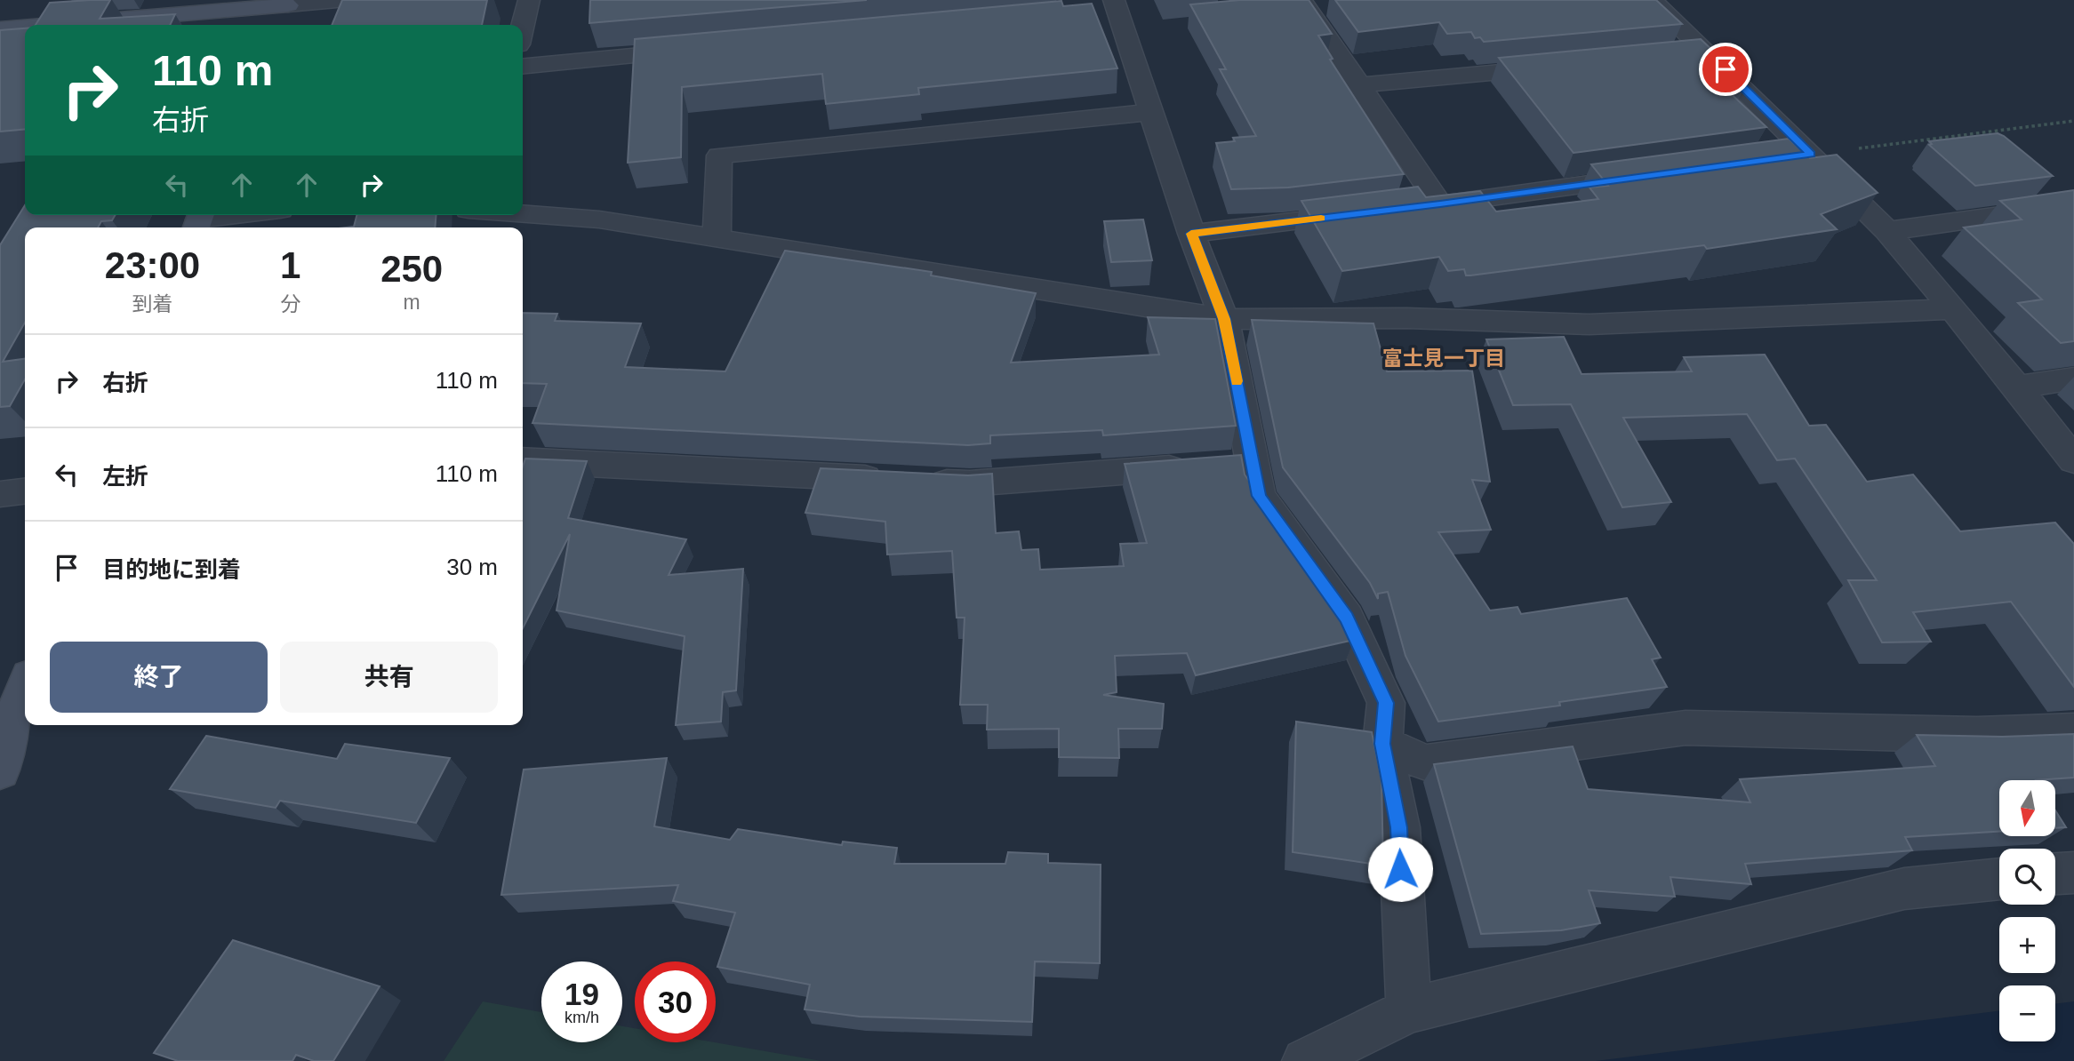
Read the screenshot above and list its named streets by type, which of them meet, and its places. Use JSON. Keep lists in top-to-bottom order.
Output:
{
  "districts": ["富士見一丁目"],
  "north": "bottom",
  "page": {
    "turn": ["110 m", "右折"],
    "eta": [
      "23:00",
      "到着",
      "1",
      "分",
      "250",
      "m"
    ],
    "list": [
      {
        "name": "右折",
        "value": "110 m"
      },
      {
        "name": "左折",
        "value": "110 m"
      },
      {
        "name": "目的地に到着",
        "value": "30 m"
      }
    ],
    "buttons": ["終了", "共有"],
    "map_buttons": ["+", "−"],
    "speed": "19 km/h",
    "limit": "30"
  }
}
